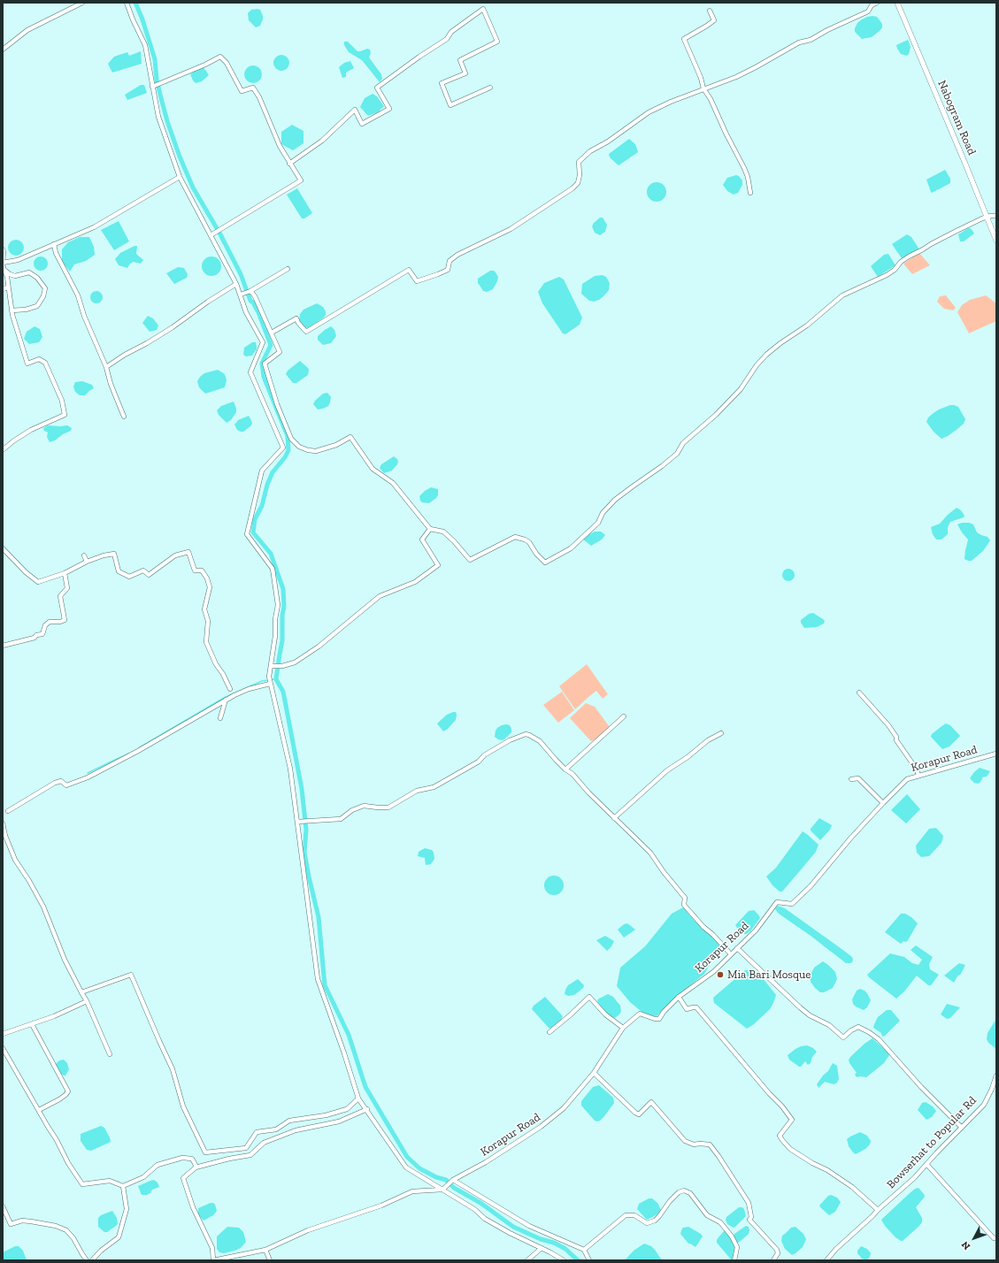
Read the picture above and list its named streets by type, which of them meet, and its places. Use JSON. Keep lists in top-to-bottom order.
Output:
{
  "streets": {
    "main road": ["Nabogram Road"],
    "street": ["Korapur Road", "Bowserhat to Popular Rd"]
  },
  "places": ["Mia Bari Mosque"],
  "north": "bottom left"
}
